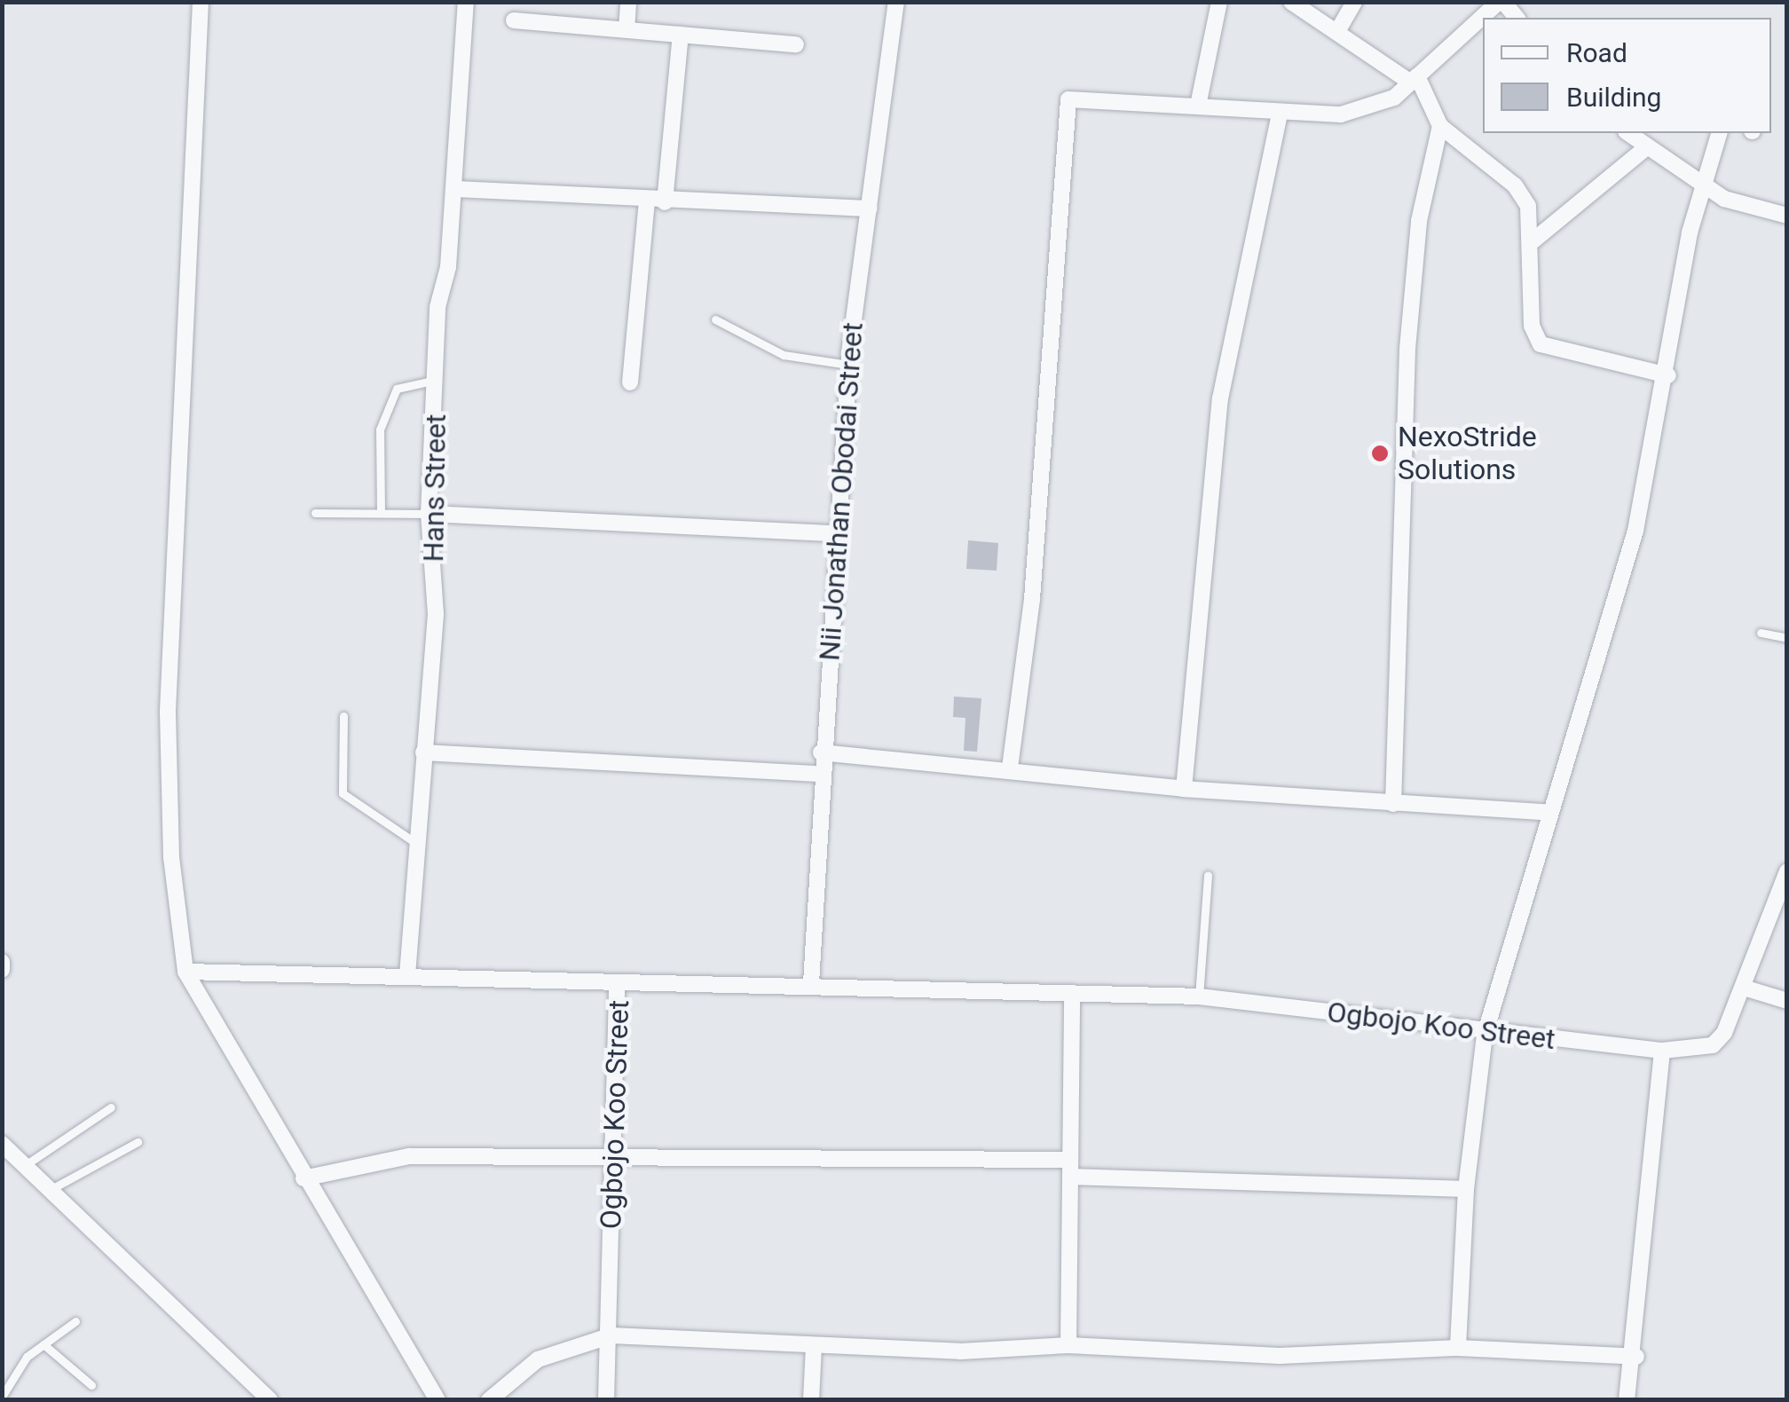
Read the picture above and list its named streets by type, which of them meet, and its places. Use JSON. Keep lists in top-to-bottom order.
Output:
{
  "streets": {
    "street": ["Hans Street", "Nii Jonathan Obodai Street", "Ogbojo Koo Street"]
  },
  "crossings": [
    ["Nii Jonathan Obodai Street", "Ogbojo Koo Street"]
  ],
  "places": ["NexoStride Solutions"],
  "legend": ["Road", "Building"]
}
